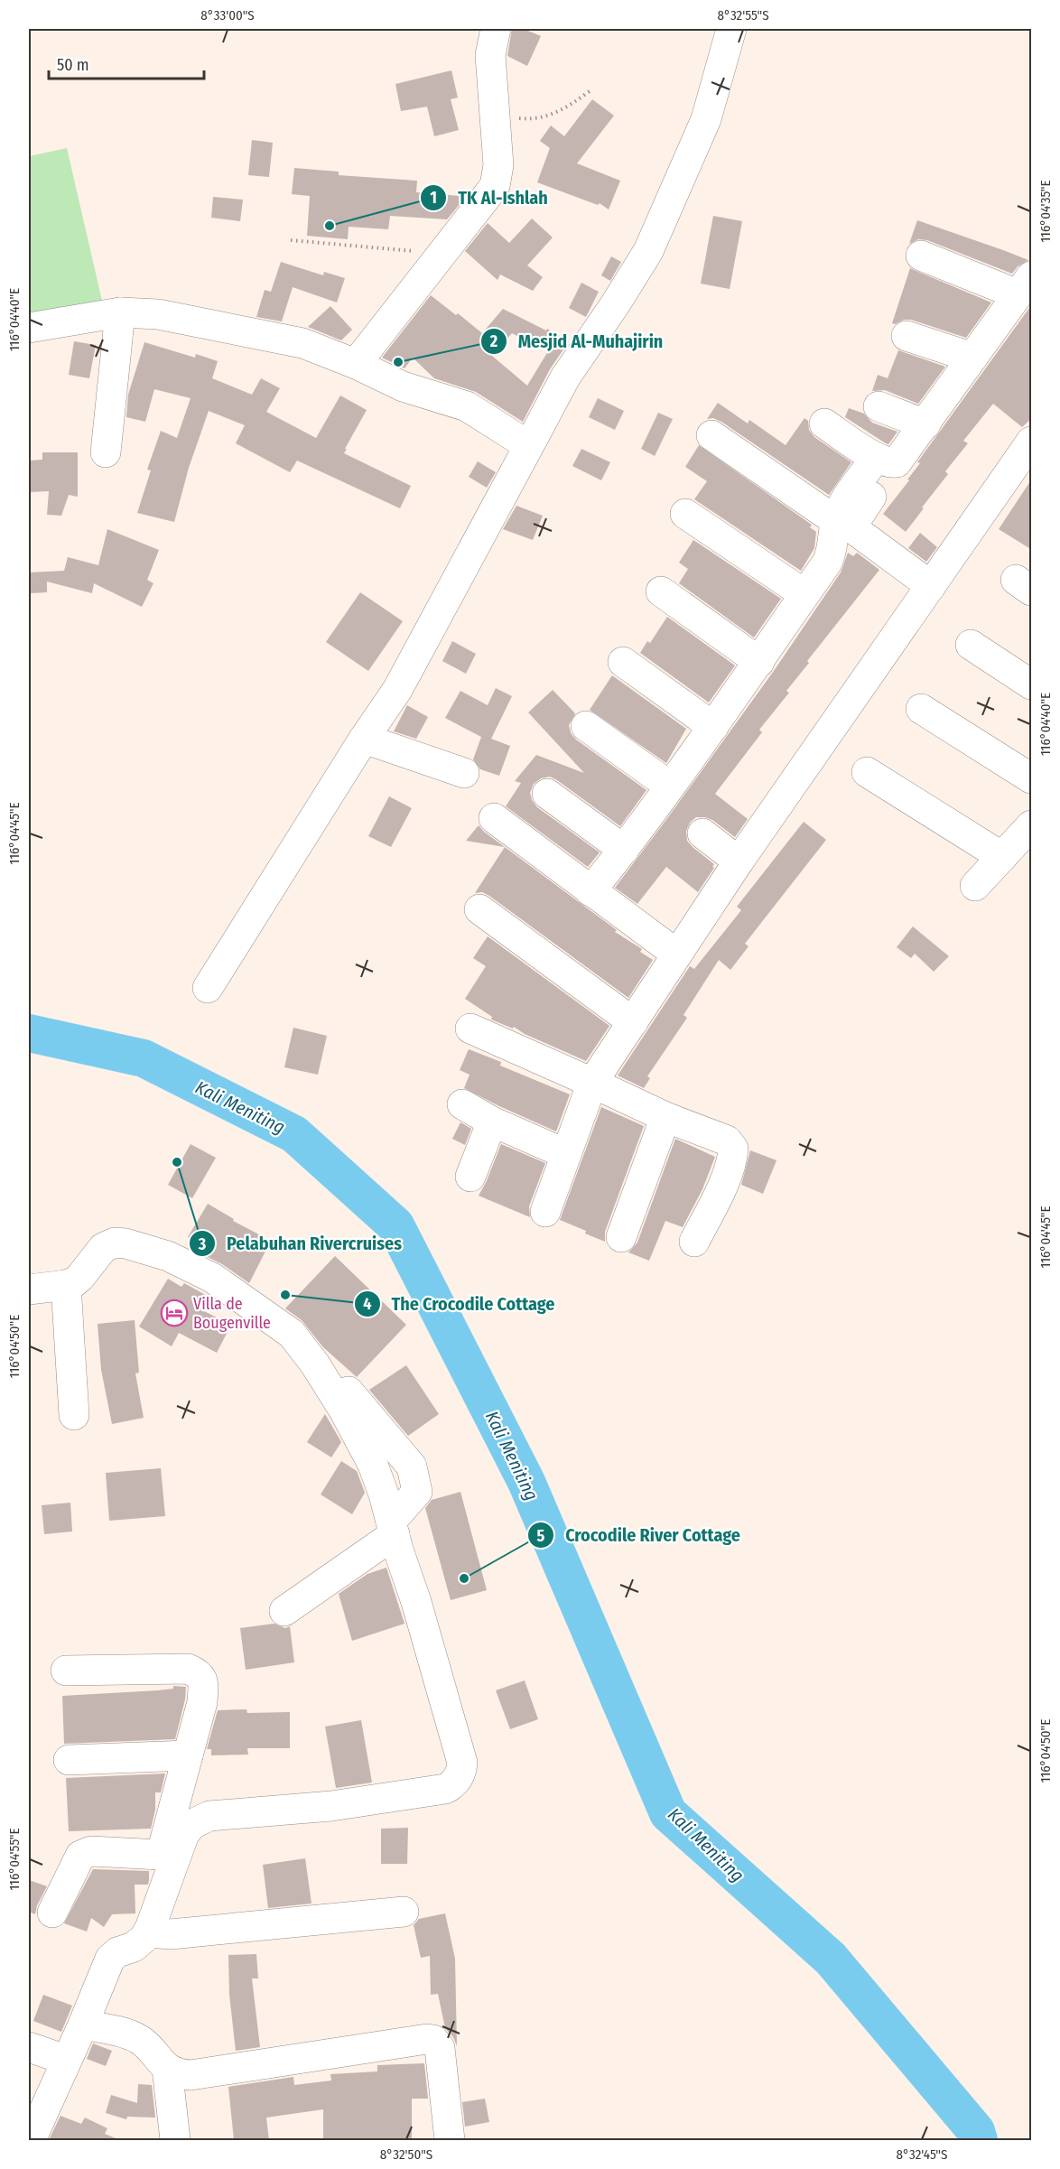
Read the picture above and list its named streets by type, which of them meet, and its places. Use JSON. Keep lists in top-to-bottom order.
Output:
{
  "water": ["Kali Meniting"],
  "places": {
    "other": [
      "TK Al-Ishlah",
      "Mesjid Al-Muhajirin",
      "Pelabuhan Rivercruises",
      "The Crocodile Cottage",
      "Crocodile River Cottage"
    ],
    "hotel": ["Villa de Bougenville"]
  },
  "scale_bar": "50 m",
  "coordinates": [
    "8°33'00\"S",
    "8°32'55\"S",
    "116°04'35\"E",
    "116°04'40\"E",
    "116°04'45\"E",
    "116°04'50\"E",
    "116°04'55\"E",
    "8°32'50\"S",
    "8°32'45\"S"
  ]
}
